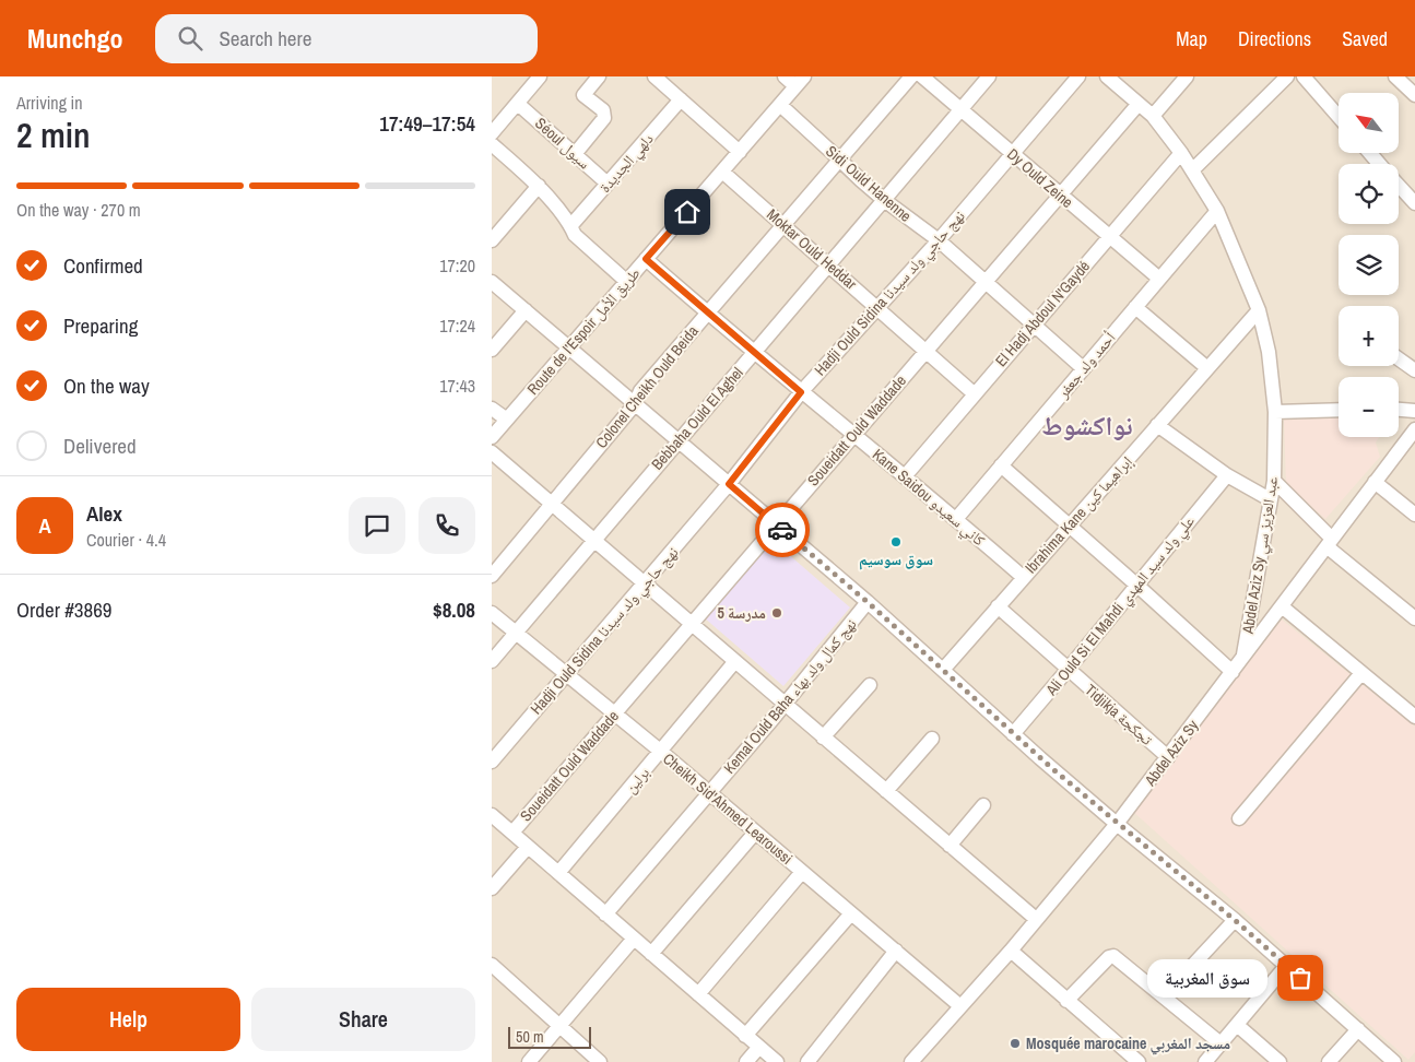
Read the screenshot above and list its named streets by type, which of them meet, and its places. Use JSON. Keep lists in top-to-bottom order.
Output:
{
  "streets": {
    "street": [
      "Séoul سيول",
      "دلهي الجديدة",
      "Dy Ould Zeine",
      "Sidi Ould Hanenne",
      "Moktar Ould Heddar",
      "Hadji Ould Sidina نهج حاجي ولد سيدنا",
      "El Hadj Abdoul N'Gaydé",
      "Route de l’Espoir طريق الأمل",
      "أحمد ولد جعفر",
      "Colonel Cheikh Ould Beida",
      "Bebbaha Ould El Aghel",
      "Soueidatt Ould Waddade",
      "Kane Saidou كاني سعيدو",
      "Ibrahima Kane إبراهيما كين",
      "Abdel Aziz Sy عبد العزيز سي",
      "Ali Ould Si El Mahdi علي ولد سيد المهدي",
      "Kemal Ould Baha نهج كمال ولد بهاء",
      "Tidjikja تجكجة",
      "Abdel Aziz Sy",
      "برلين",
      "Cheikh Sid'Ahmed Learoussi"
    ]
  },
  "crossings": [
    ["Séoul سيول", "دلهي الجديدة"],
    ["Dy Ould Zeine", "Hadji Ould Sidina نهج حاجي ولد سيدنا"],
    ["Dy Ould Zeine", "El Hadj Abdoul N'Gaydé"],
    ["Dy Ould Zeine", "أحمد ولد جعفر"],
    ["Dy Ould Zeine", "Bebbaha Ould El Aghel"],
    ["Dy Ould Zeine", "Soueidatt Ould Waddade"],
    ["Sidi Ould Hanenne", "Hadji Ould Sidina نهج حاجي ولد سيدنا"],
    ["Sidi Ould Hanenne", "El Hadj Abdoul N'Gaydé"],
    ["Sidi Ould Hanenne", "Route de l’Espoir طريق الأمل"],
    ["Sidi Ould Hanenne", "أحمد ولد جعفر"],
    ["Sidi Ould Hanenne", "Colonel Cheikh Ould Beida"],
    ["Sidi Ould Hanenne", "Bebbaha Ould El Aghel"],
    ["Sidi Ould Hanenne", "Soueidatt Ould Waddade"],
    ["Moktar Ould Heddar", "Hadji Ould Sidina نهج حاجي ولد سيدنا"],
    ["Moktar Ould Heddar", "El Hadj Abdoul N'Gaydé"],
    ["Moktar Ould Heddar", "Route de l’Espoir طريق الأمل"],
    ["Moktar Ould Heddar", "Colonel Cheikh Ould Beida"],
    ["Moktar Ould Heddar", "Bebbaha Ould El Aghel"],
    ["Moktar Ould Heddar", "Soueidatt Ould Waddade"],
    ["Hadji Ould Sidina نهج حاجي ولد سيدنا", "Kane Saidou كاني سعيدو"],
    ["Hadji Ould Sidina نهج حاجي ولد سيدنا", "Cheikh Sid'Ahmed Learoussi"],
    ["El Hadj Abdoul N'Gaydé", "Kane Saidou كاني سعيدو"],
    ["El Hadj Abdoul N'Gaydé", "Abdel Aziz Sy عبد العزيز سي"],
    ["Route de l’Espoir طريق الأمل", "Kane Saidou كاني سعيدو"],
    ["أحمد ولد جعفر", "Kane Saidou كاني سعيدو"],
    ["أحمد ولد جعفر", "Abdel Aziz Sy عبد العزيز سي"],
    ["Colonel Cheikh Ould Beida", "Kane Saidou كاني سعيدو"],
    ["Bebbaha Ould El Aghel", "Kane Saidou كاني سعيدو"],
    ["Bebbaha Ould El Aghel", "Cheikh Sid'Ahmed Learoussi"],
    ["Soueidatt Ould Waddade", "Kane Saidou كاني سعيدو"],
    ["Soueidatt Ould Waddade", "Abdel Aziz Sy عبد العزيز سي"],
    ["Soueidatt Ould Waddade", "Cheikh Sid'Ahmed Learoussi"],
    ["Kane Saidou كاني سعيدو", "Ibrahima Kane إبراهيما كين"],
    ["Ibrahima Kane إبراهيما كين", "Abdel Aziz Sy عبد العزيز سي"],
    ["Ibrahima Kane إبراهيما كين", "Tidjikja تجكجة"],
    ["Abdel Aziz Sy عبد العزيز سي", "Abdel Aziz Sy"],
    ["Ali Ould Si El Mahdi علي ولد سيد المهدي", "Tidjikja تجكجة"],
    ["Kemal Ould Baha نهج كمال ولد بهاء", "Cheikh Sid'Ahmed Learoussi"],
    ["Tidjikja تجكجة", "Abdel Aziz Sy"],
    ["Abdel Aziz Sy", "Cheikh Sid'Ahmed Learoussi"],
    ["برلين", "Cheikh Sid'Ahmed Learoussi"]
  ],
  "districts": ["نواكشوط"],
  "places": [
    "سوق سوسيم",
    "مدرسة 5",
    "سوق المغربية",
    "Mosquée marocaine مسجد المغربي"
  ],
  "scale_bar": "50 m",
  "north": "top left",
  "page": {
    "header": "Munchgo",
    "search": "Search here",
    "nav": ["Map", "Directions", "Saved"],
    "heading": ["2 min", "Arriving in", "17:49–17:54"],
    "panel": [
      "Alex",
      "Courier · 4.4",
      "Order #3869",
      "$8.08"
    ],
    "map_buttons": ["+", "−"],
    "bar": "On the way · 270 m",
    "list": [
      ["Confirmed", "17:20"],
      ["Preparing", "17:24"],
      ["On the way", "17:43"],
      "Delivered"
    ],
    "round": "A",
    "bubble": "سوق المغربية",
    "buttons": ["Help", "Share"],
    "scale": "50 m"
  }
}
